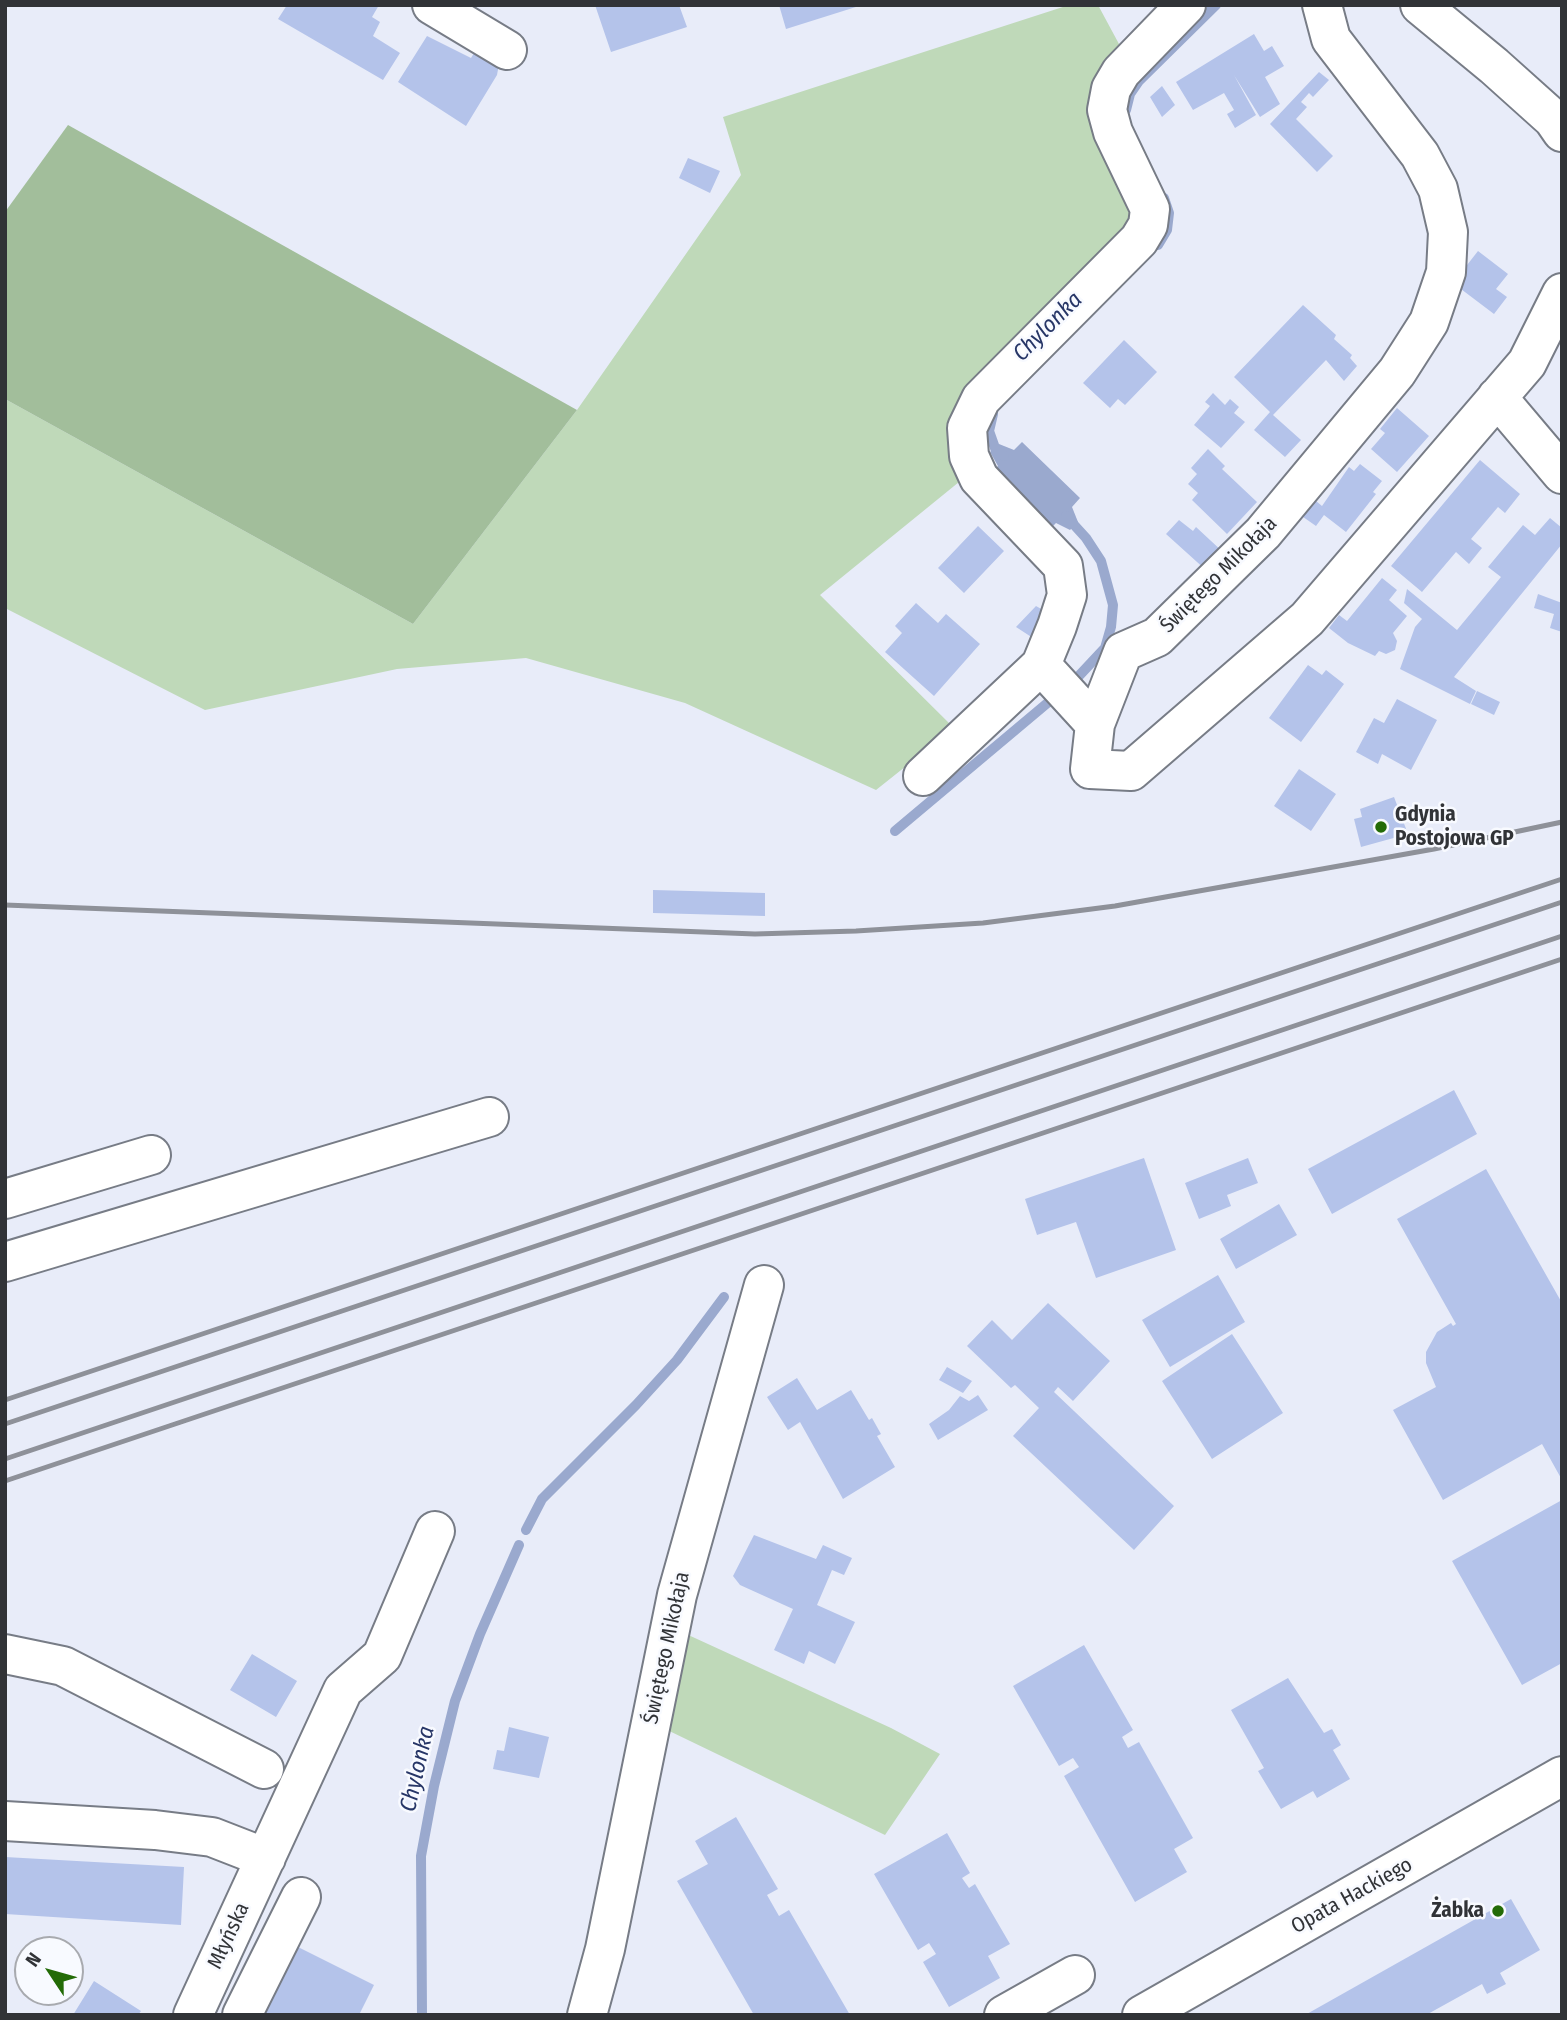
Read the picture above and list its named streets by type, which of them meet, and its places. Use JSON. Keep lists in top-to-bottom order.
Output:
{
  "streets": {
    "street": ["Świętego Mikołaja", "Opata Hackiego", "Młyńska"]
  },
  "water": ["Chylonka"],
  "places": ["Gdynia Postojowa GP", "Żabka"],
  "north": "top left"
}
